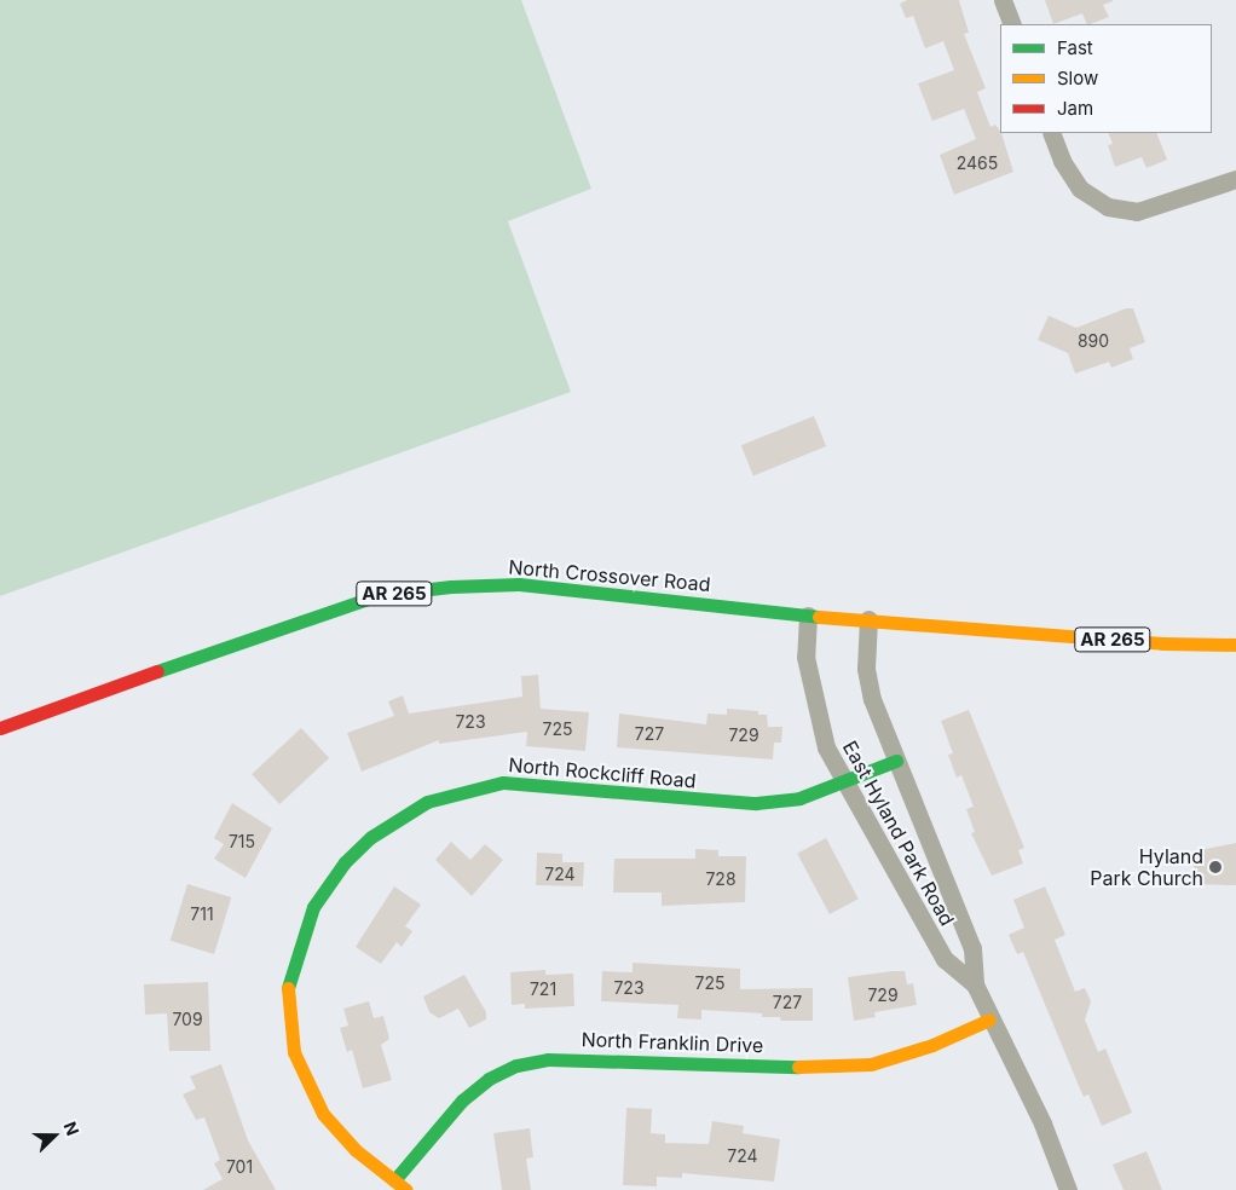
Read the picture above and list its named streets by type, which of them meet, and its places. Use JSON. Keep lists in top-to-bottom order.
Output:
{
  "streets": {
    "street": [
      "North Crossover Road",
      "AR 265",
      "North Rockcliff Road",
      "East Hyland Park Road",
      "North Franklin Drive"
    ]
  },
  "crossings": [
    ["North Crossover Road", "East Hyland Park Road"],
    ["North Rockcliff Road", "East Hyland Park Road"],
    ["North Rockcliff Road", "North Franklin Drive"],
    ["East Hyland Park Road", "North Franklin Drive"]
  ],
  "places": ["Hyland Park Church"],
  "house_numbers": [
    "2465",
    "890",
    "723",
    "725",
    "727",
    "729",
    "715",
    "724",
    "728",
    "711",
    "725",
    "723",
    "721",
    "729",
    "727",
    "709",
    "724",
    "701"
  ],
  "legend": ["Fast", "Slow", "Jam"],
  "north": "right"
}
